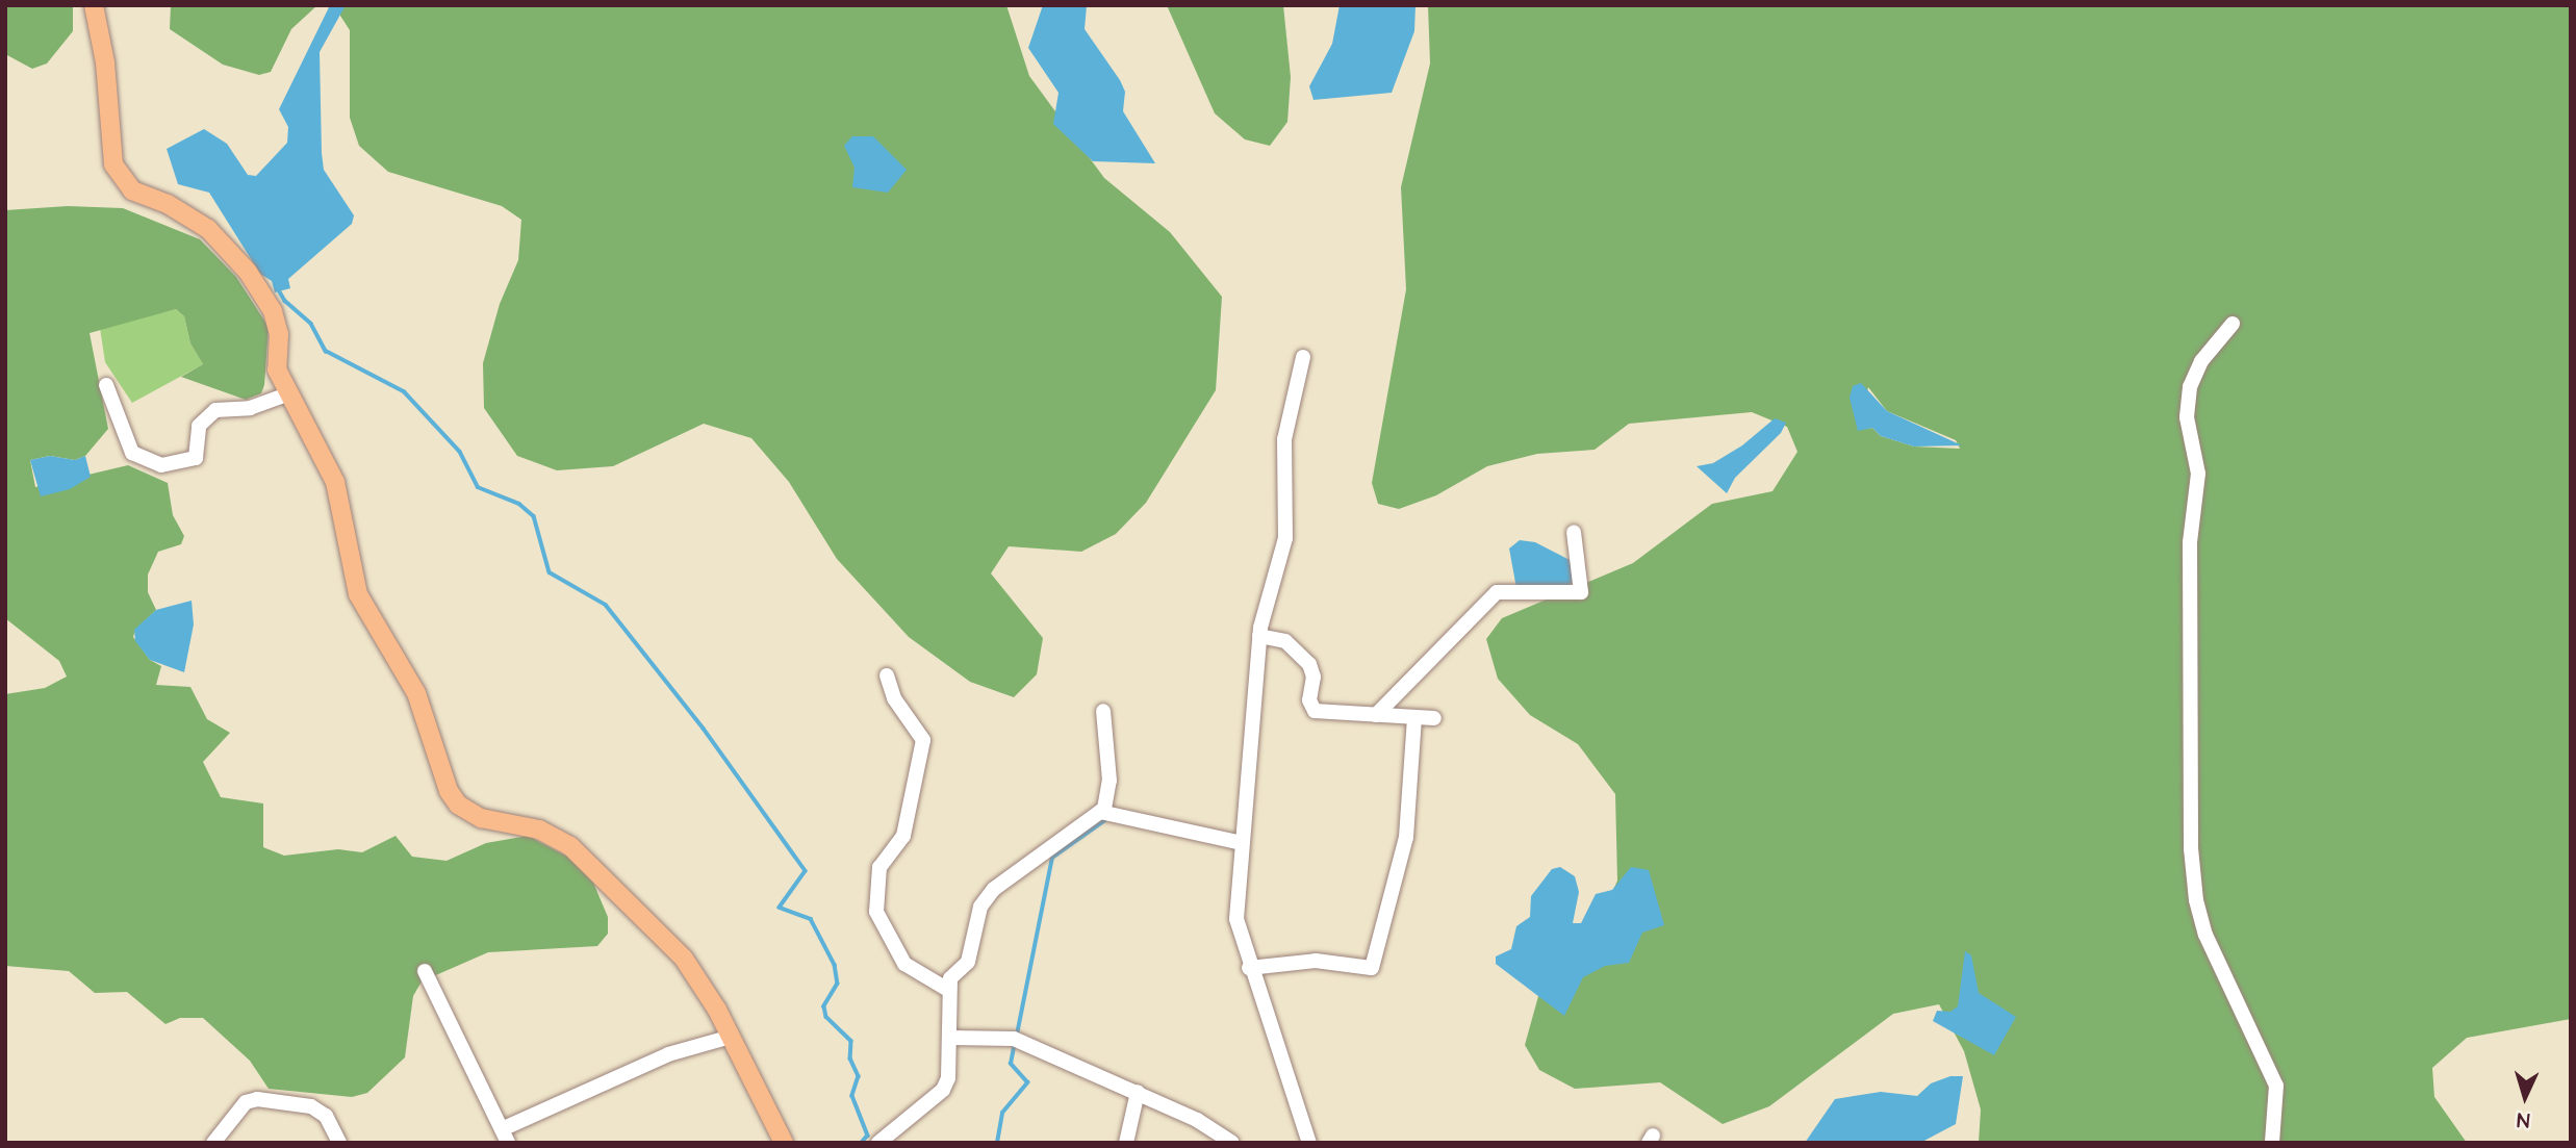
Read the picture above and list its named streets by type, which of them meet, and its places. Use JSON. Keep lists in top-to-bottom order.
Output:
{
  "north": "bottom"
}
